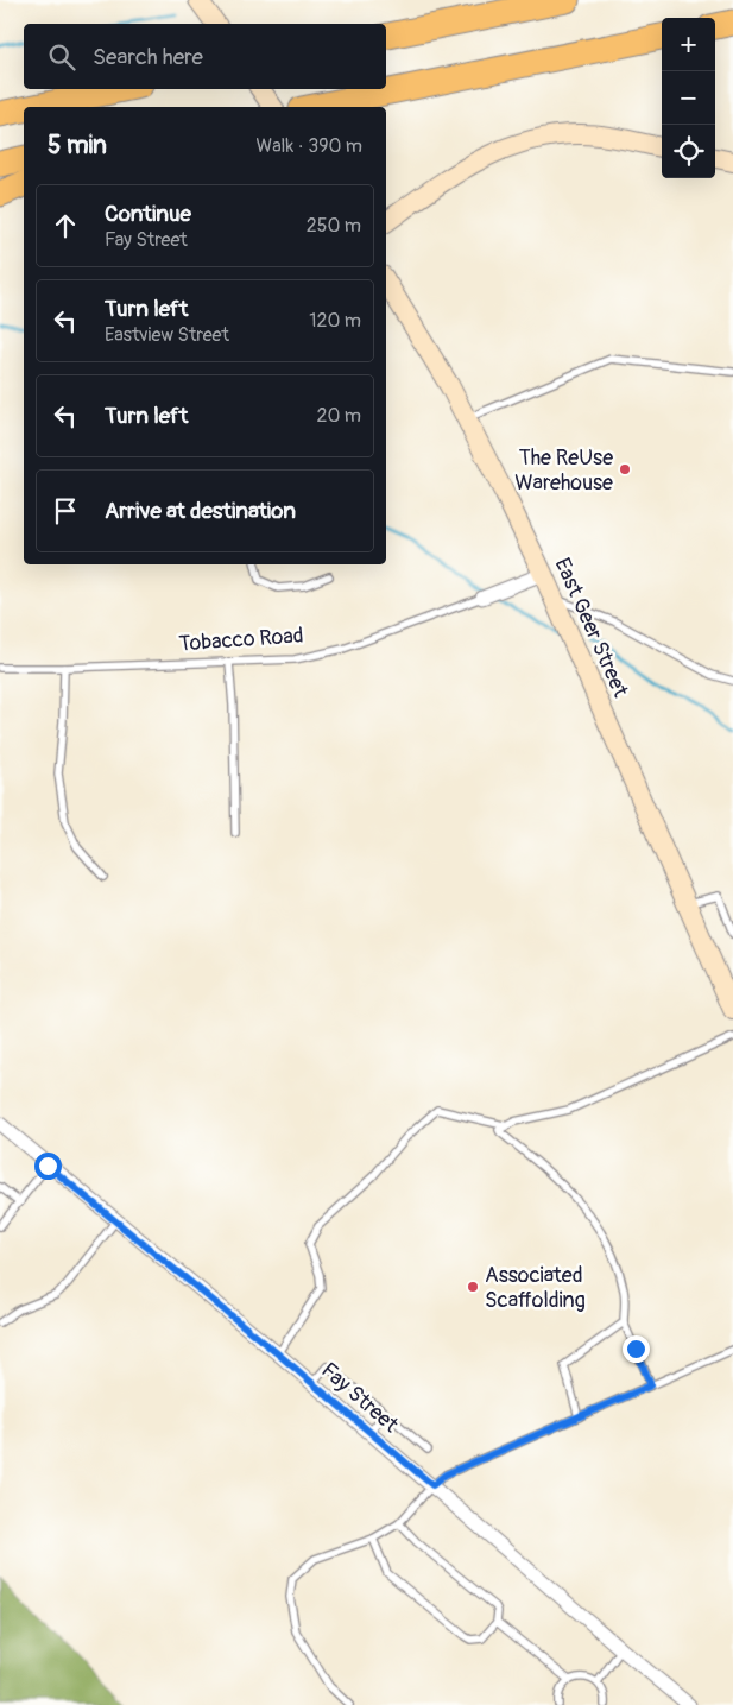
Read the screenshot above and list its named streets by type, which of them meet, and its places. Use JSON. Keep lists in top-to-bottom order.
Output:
{
  "streets": {
    "main road": ["East Geer Street"],
    "street": ["Tobacco Road", "Fay Street"]
  },
  "crossings": [
    ["East Geer Street", "Tobacco Road"]
  ],
  "places": ["The ReUse Warehouse", "Associated Scaffolding"],
  "page": {
    "map_buttons": ["+", "−"],
    "search": "Search here",
    "heading": ["5 min", "Walk · 390 m"],
    "list": [
      ["Continue", "Fay Street", "250 m"],
      ["Turn left", "Eastview Street", "120 m"],
      ["Turn left", "20 m"],
      "Arrive at destination"
    ]
  }
}
